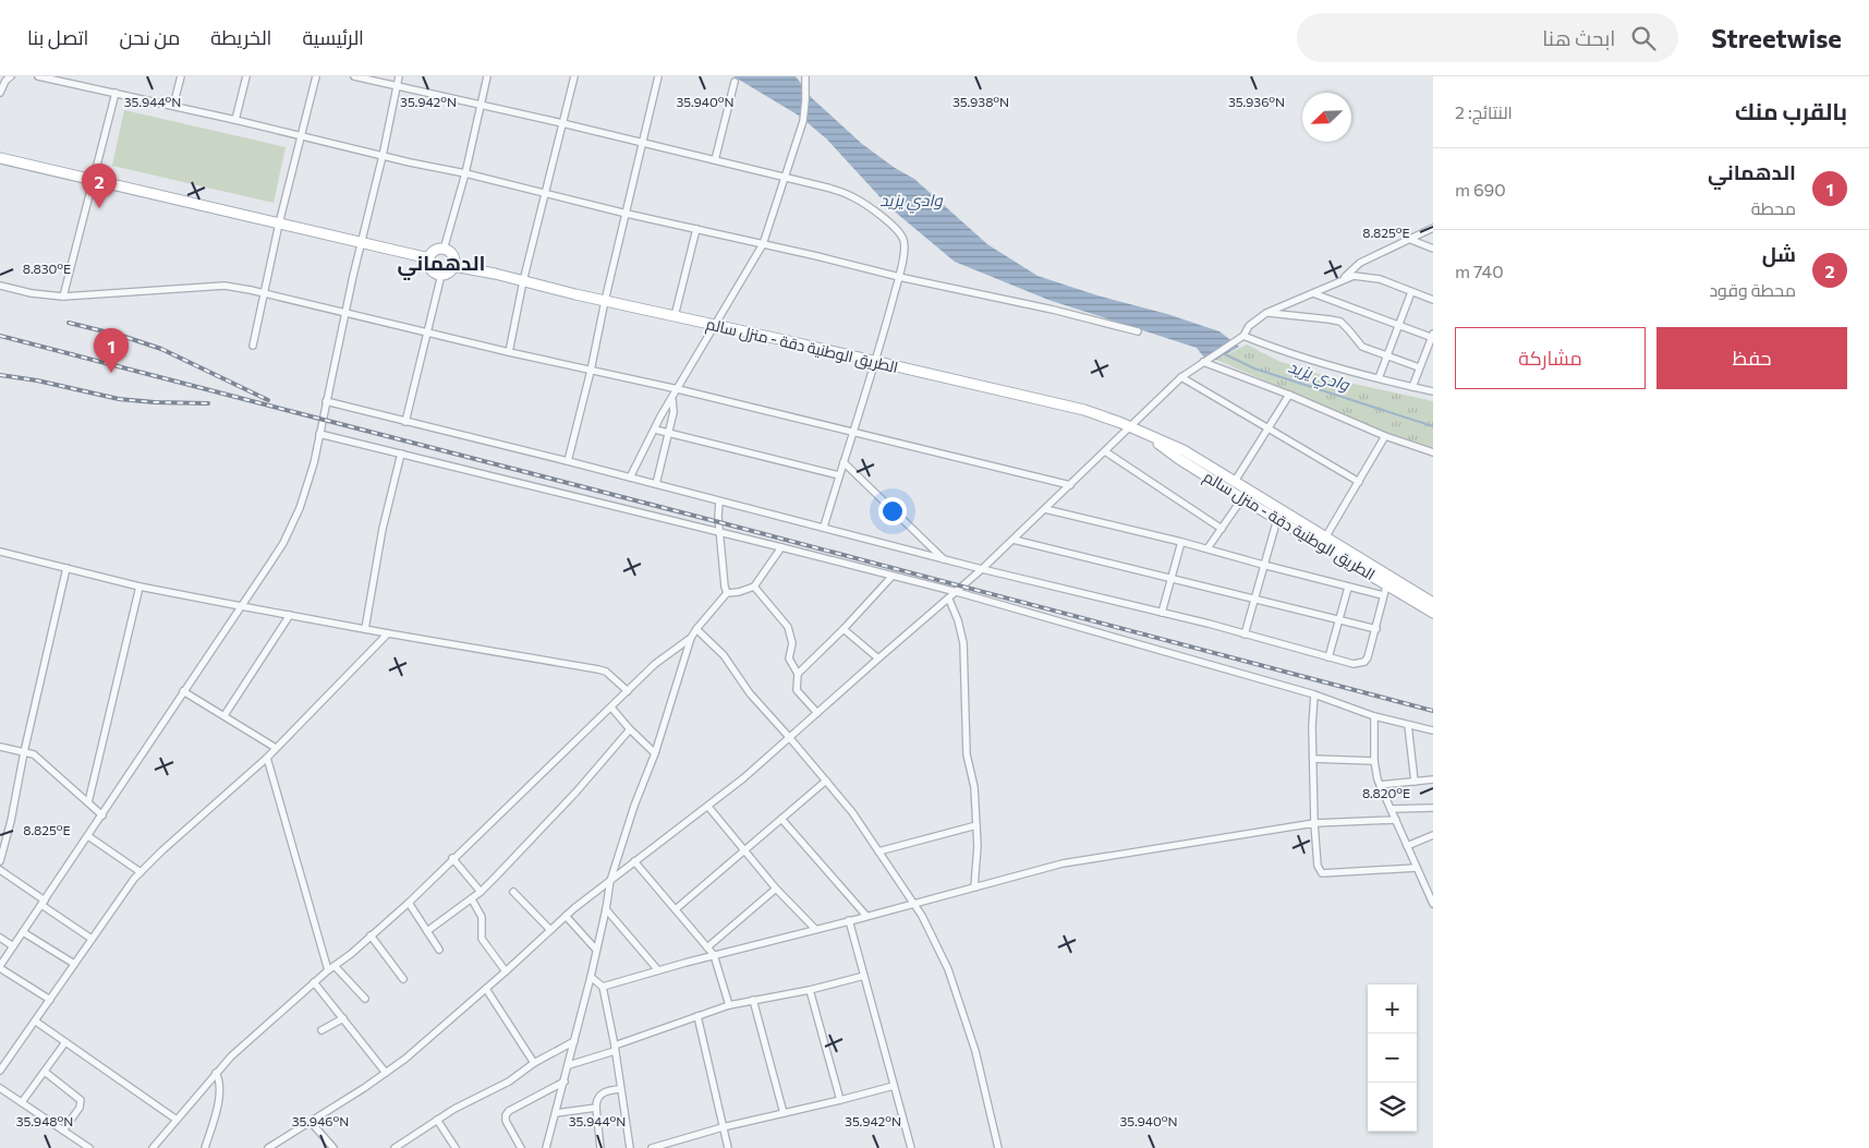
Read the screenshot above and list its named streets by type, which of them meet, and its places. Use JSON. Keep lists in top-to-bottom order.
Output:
{
  "streets": {
    "main road": ["الطريق الوطنية دقة - منزل سالم"]
  },
  "districts": ["الدهماني"],
  "water": ["وادي يزيد"],
  "north": "bottom left",
  "page": {
    "header": "Streetwise",
    "search": "ابحث هنا",
    "nav": [
      "الرئيسية",
      "الخريطة",
      "من نحن",
      "اتصل بنا"
    ],
    "heading": ["بالقرب منك", "النتائج: 2"],
    "list": [
      {
        "mark": "1",
        "name": "الدهماني",
        "note": "محطة",
        "value": "690 m"
      },
      {
        "mark": "2",
        "name": "شل",
        "note": "محطة وقود",
        "value": "740 m"
      }
    ],
    "pins": ["2", "1"],
    "buttons": ["حفظ", "مشاركة"],
    "map_buttons": ["+", "−"]
  },
  "coordinates": [
    "35.944°N",
    "35.942°N",
    "35.940°N",
    "35.936°N",
    "35.938°N",
    "8.825°E",
    "8.830°E",
    "8.820°E",
    "35.948°N",
    "35.946°N"
  ]
}
